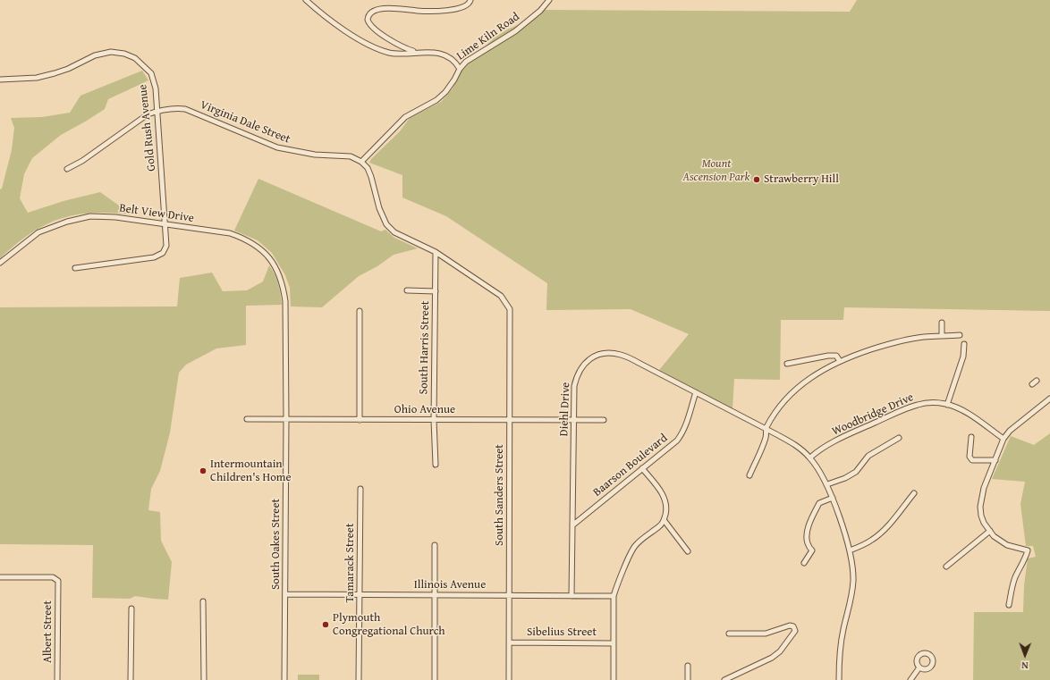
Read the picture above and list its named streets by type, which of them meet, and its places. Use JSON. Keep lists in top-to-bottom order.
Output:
{
  "streets": {
    "street": [
      "Lime Kiln Road",
      "Virginia Dale Street",
      "Gold Rush Avenue",
      "Belt View Drive",
      "South Harris Street",
      "Diehl Drive",
      "Ohio Avenue",
      "Woodbridge Drive",
      "Baarson Boulevard",
      "South Sanders Street",
      "South Oakes Street",
      "Tamarack Street",
      "Illinois Avenue",
      "Albert Street",
      "Sibelius Street"
    ]
  },
  "crossings": [
    ["Lime Kiln Road", "Virginia Dale Street"],
    ["Virginia Dale Street", "Gold Rush Avenue"],
    ["Gold Rush Avenue", "Belt View Drive"],
    ["Belt View Drive", "South Oakes Street"],
    ["South Harris Street", "Ohio Avenue"],
    ["South Harris Street", "South Sanders Street"],
    ["Diehl Drive", "Ohio Avenue"],
    ["Diehl Drive", "Woodbridge Drive"],
    ["Diehl Drive", "Baarson Boulevard"],
    ["Diehl Drive", "Illinois Avenue"],
    ["Ohio Avenue", "South Sanders Street"],
    ["Ohio Avenue", "South Oakes Street"],
    ["South Sanders Street", "Illinois Avenue"],
    ["South Sanders Street", "Sibelius Street"],
    ["South Oakes Street", "Illinois Avenue"],
    ["Tamarack Street", "Illinois Avenue"]
  ],
  "parks": ["Mount Ascension Park"],
  "places": ["Strawberry Hill", "Intermountain Children's Home", "Plymouth Congregational Church"],
  "north": "bottom"
}
